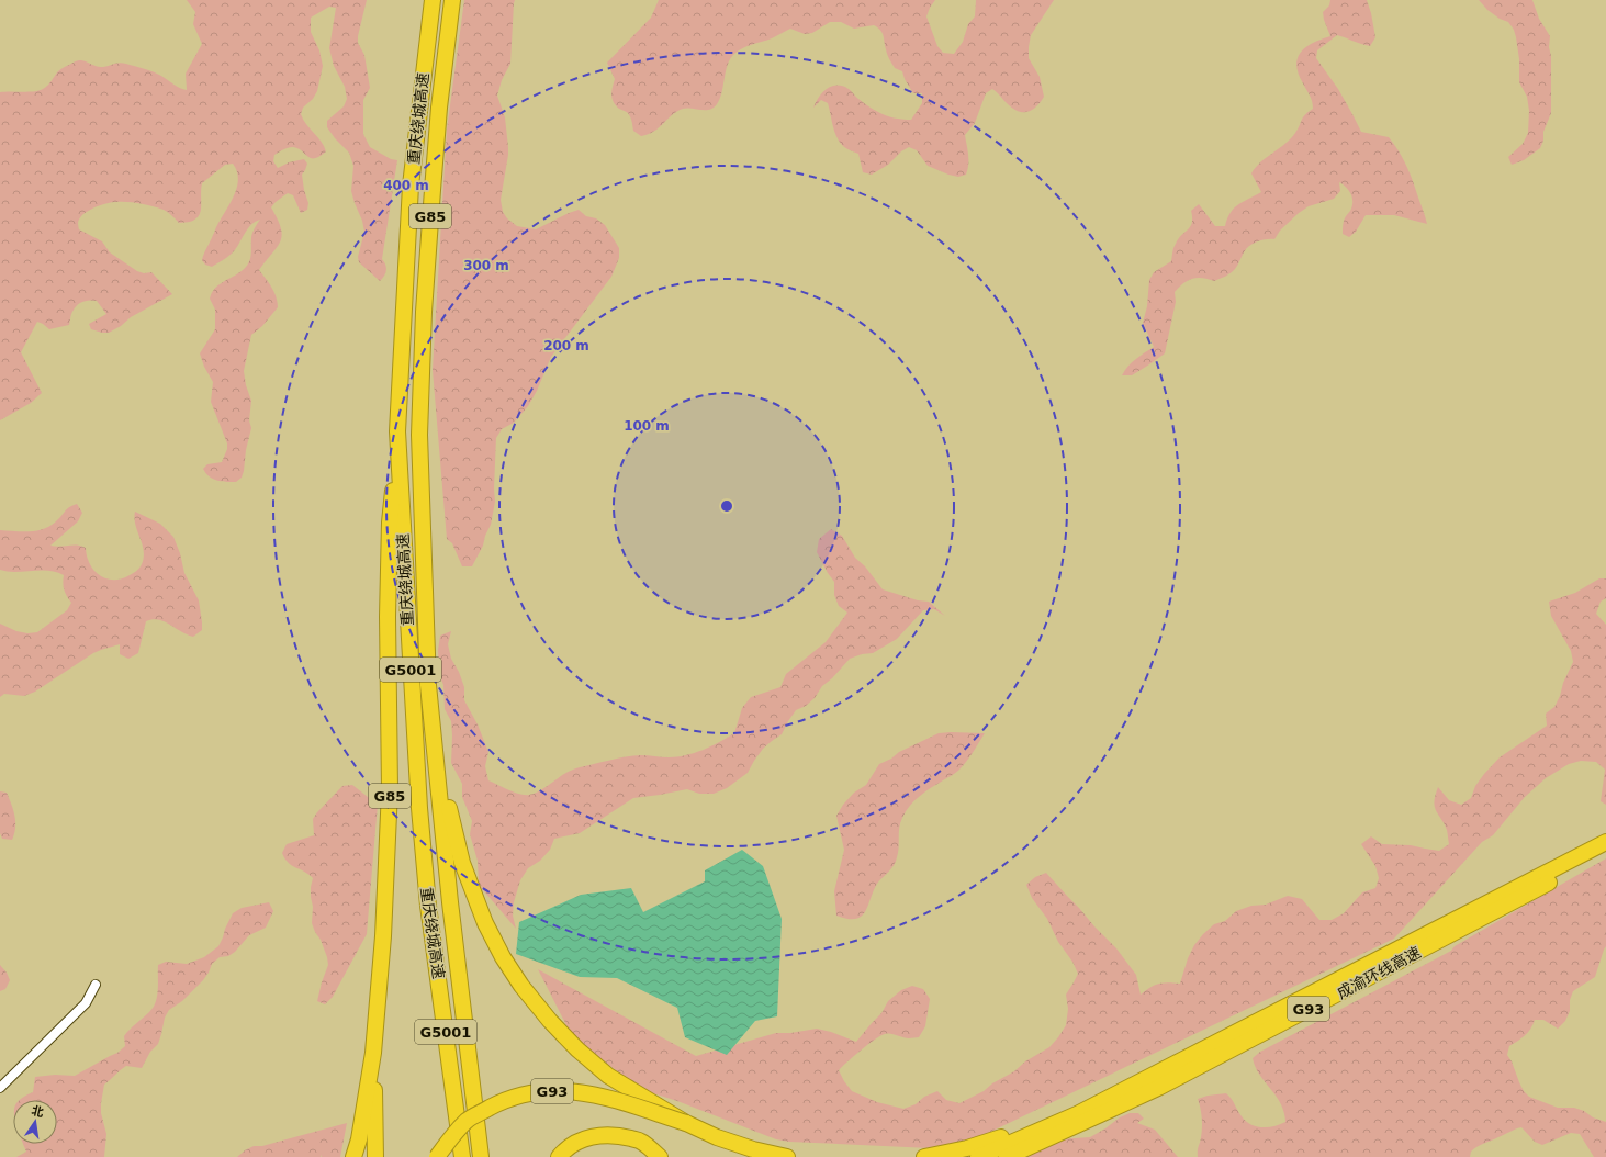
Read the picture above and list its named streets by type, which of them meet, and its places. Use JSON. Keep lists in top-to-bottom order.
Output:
{
  "streets": {
    "highway": [
      "重庆绕城高速",
      "G85",
      "G5001",
      "成渝环线高速",
      "G93"
    ]
  },
  "crossings": [
    ["重庆绕城高速", "G85"],
    ["成渝环线高速", "G93"]
  ],
  "north": "top",
  "rings": [
    "400 m",
    "300 m",
    "200 m",
    "100 m"
  ]
}
